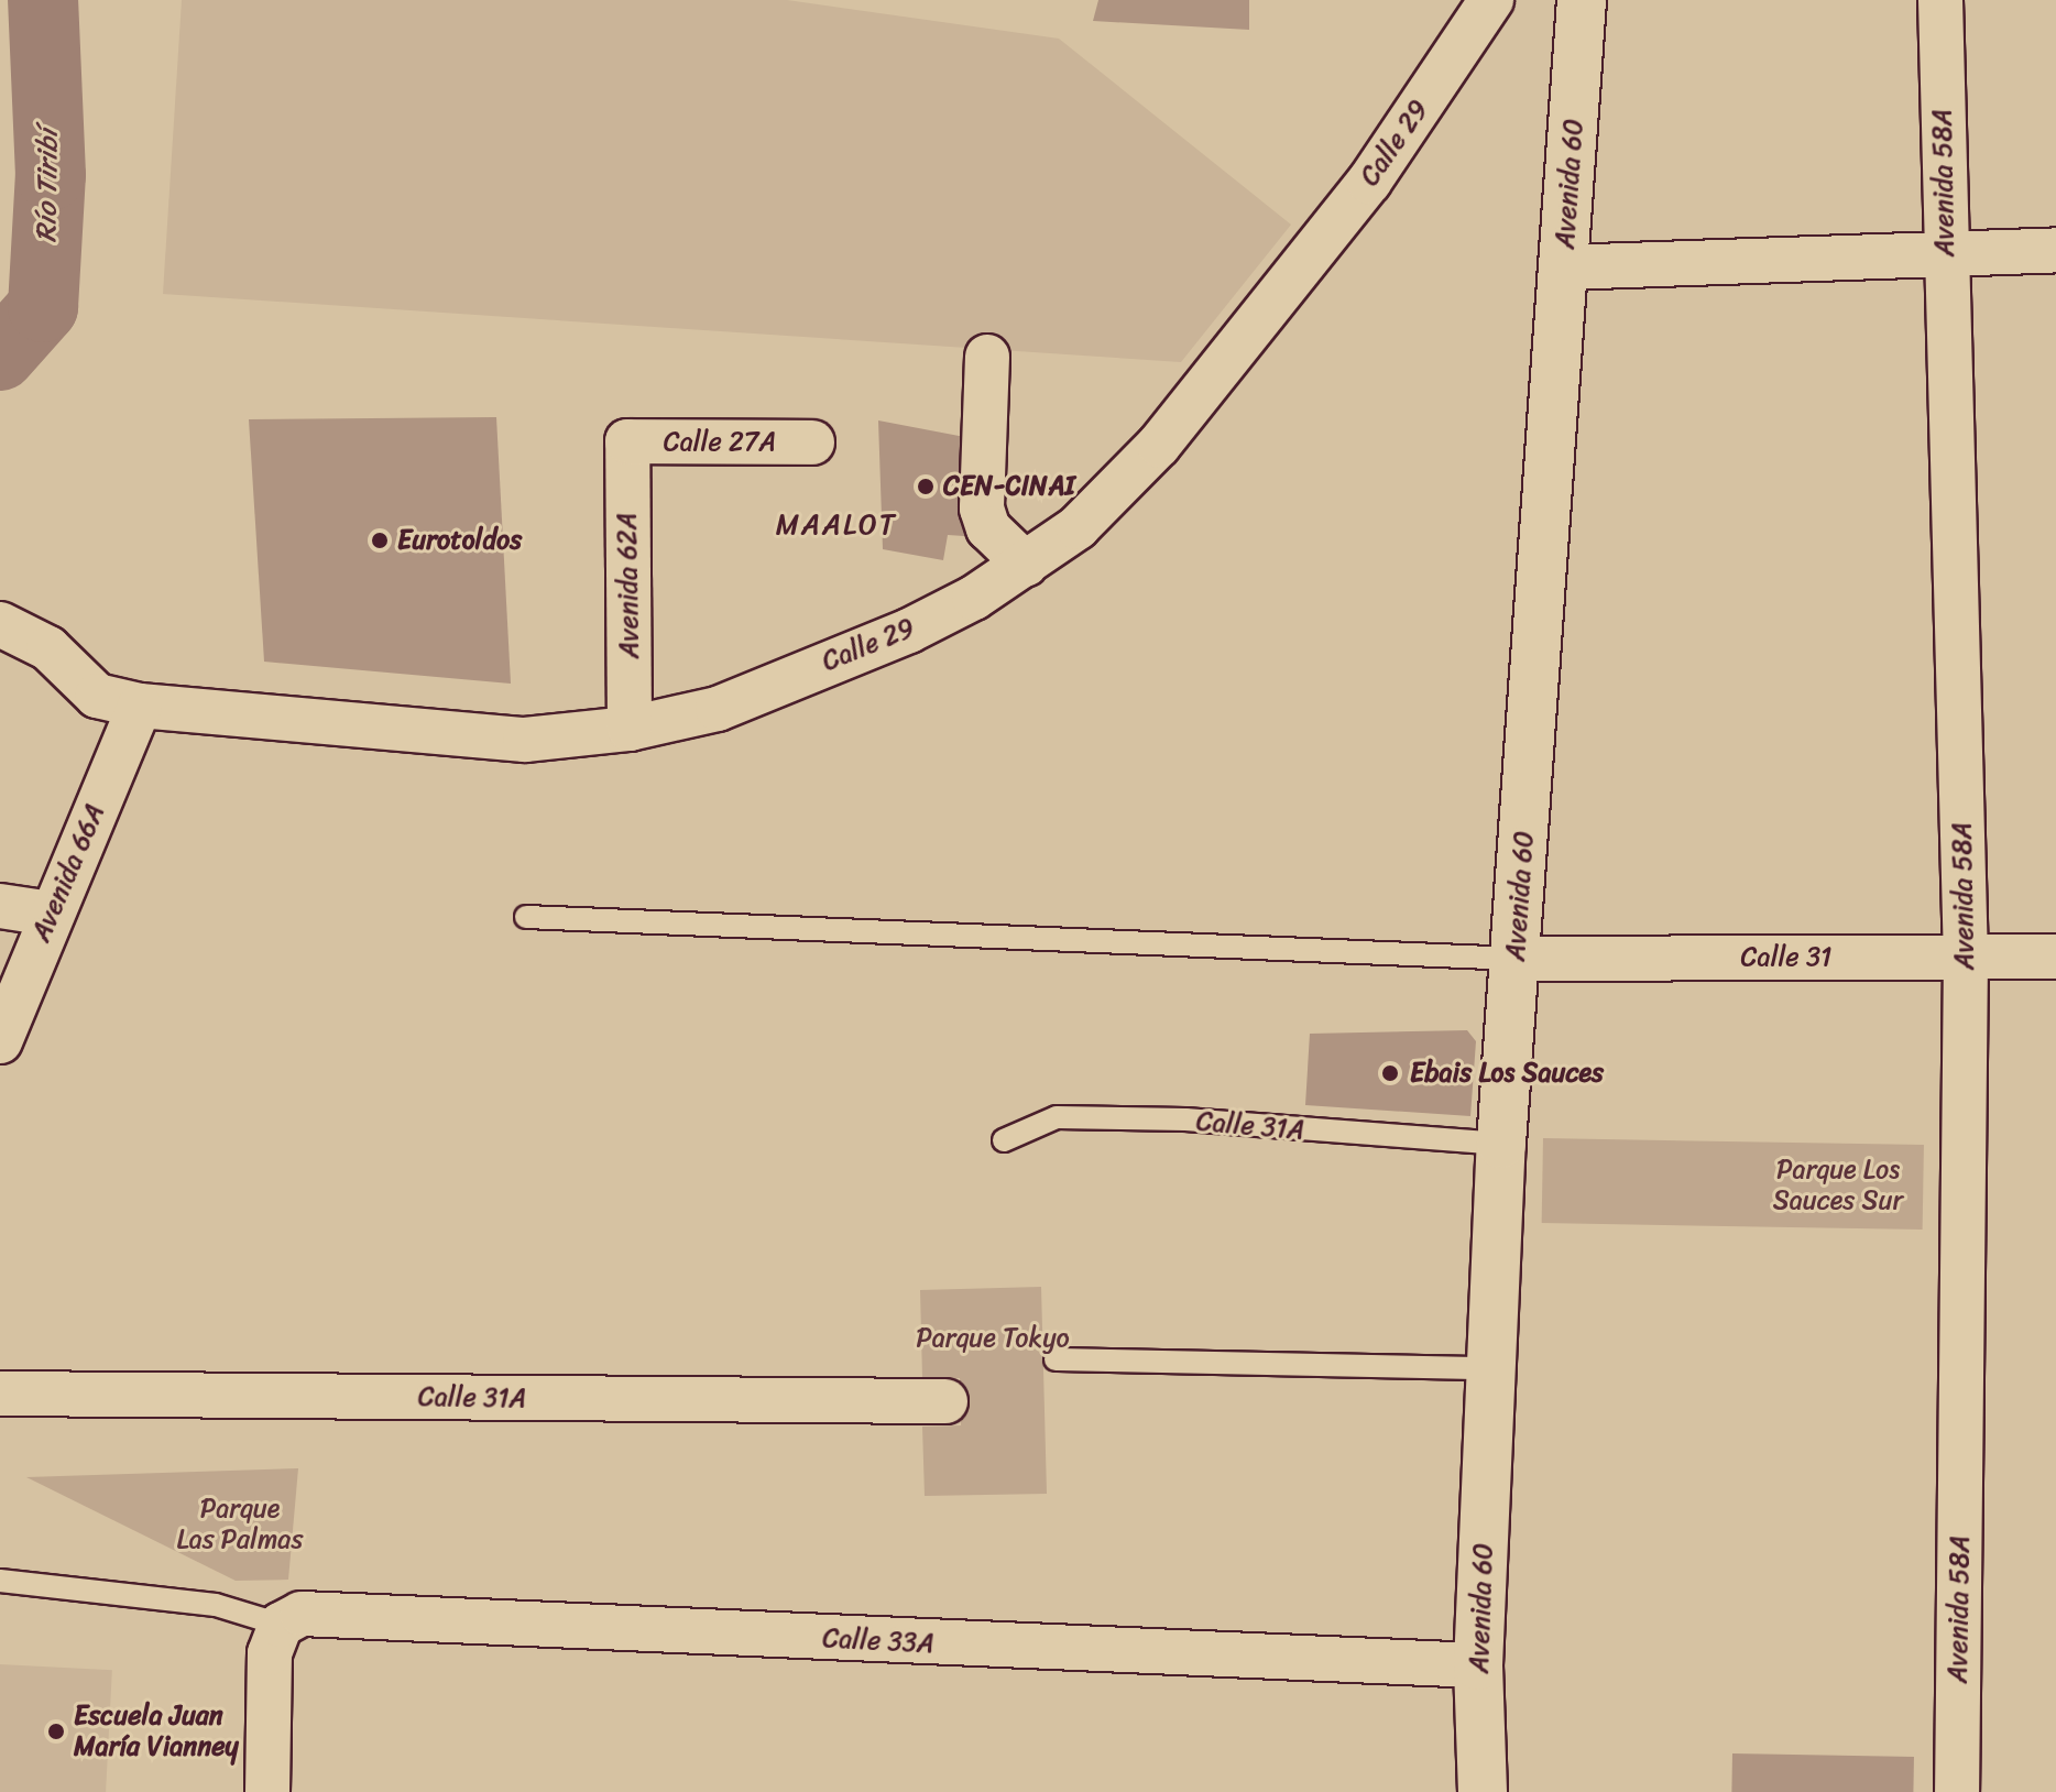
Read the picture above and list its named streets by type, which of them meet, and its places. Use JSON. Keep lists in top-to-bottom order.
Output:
{
  "streets": {
    "street": [
      "Calle 29",
      "Avenida 58A",
      "Avenida 60",
      "Calle 27A",
      "Avenida 62A",
      "Avenida 66A",
      "Calle 31",
      "Calle 31A",
      "Calle 33A"
    ]
  },
  "crossings": [
    ["Calle 29", "Avenida 62A"],
    ["Calle 29", "Avenida 66A"],
    ["Avenida 58A", "Calle 31"],
    ["Avenida 60", "Calle 31"],
    ["Avenida 60", "Calle 31A"],
    ["Avenida 60", "Calle 33A"],
    ["Calle 27A", "Avenida 62A"]
  ],
  "districts": ["MAALOT"],
  "water": ["Río Tiribí"],
  "parks": ["Parque Los Sauces Sur", "Parque Tokyo", "Parque Las Palmas"],
  "places": [
    "CEN-CINAI",
    "Eurotoldos",
    "Ebais Los Sauces",
    "Escuela Juan María Vianney"
  ]
}
